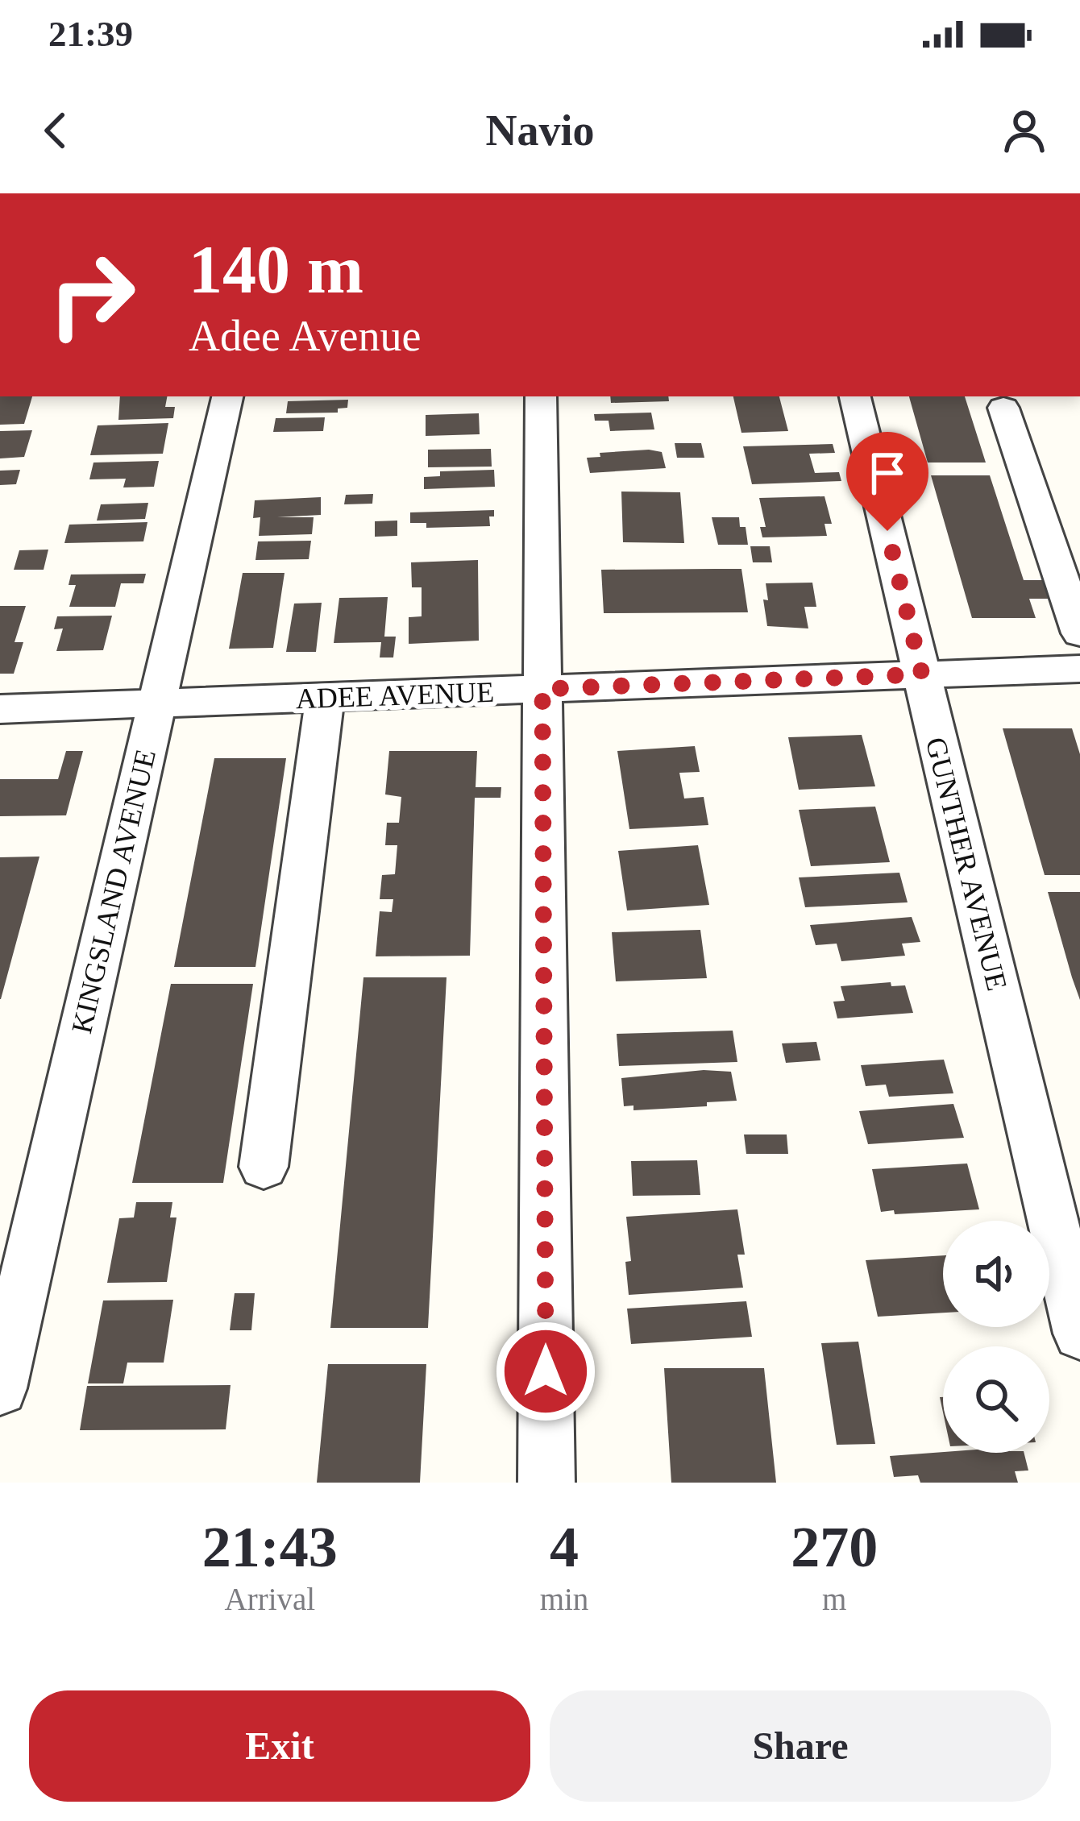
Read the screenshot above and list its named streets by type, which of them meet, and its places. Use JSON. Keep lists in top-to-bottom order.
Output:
{
  "streets": {
    "street": ["ADEE AVENUE", "GUNTHER AVENUE", "KINGSLAND AVENUE"]
  },
  "crossings": [
    ["ADEE AVENUE", "GUNTHER AVENUE"],
    ["ADEE AVENUE", "KINGSLAND AVENUE"]
  ],
  "page": {
    "status": "21:39",
    "header": "Navio",
    "turn": ["140 m", "Adee Avenue"],
    "eta": [
      "21:43",
      "Arrival",
      "4",
      "min",
      "270",
      "m"
    ],
    "buttons": ["Exit", "Share"]
  }
}
